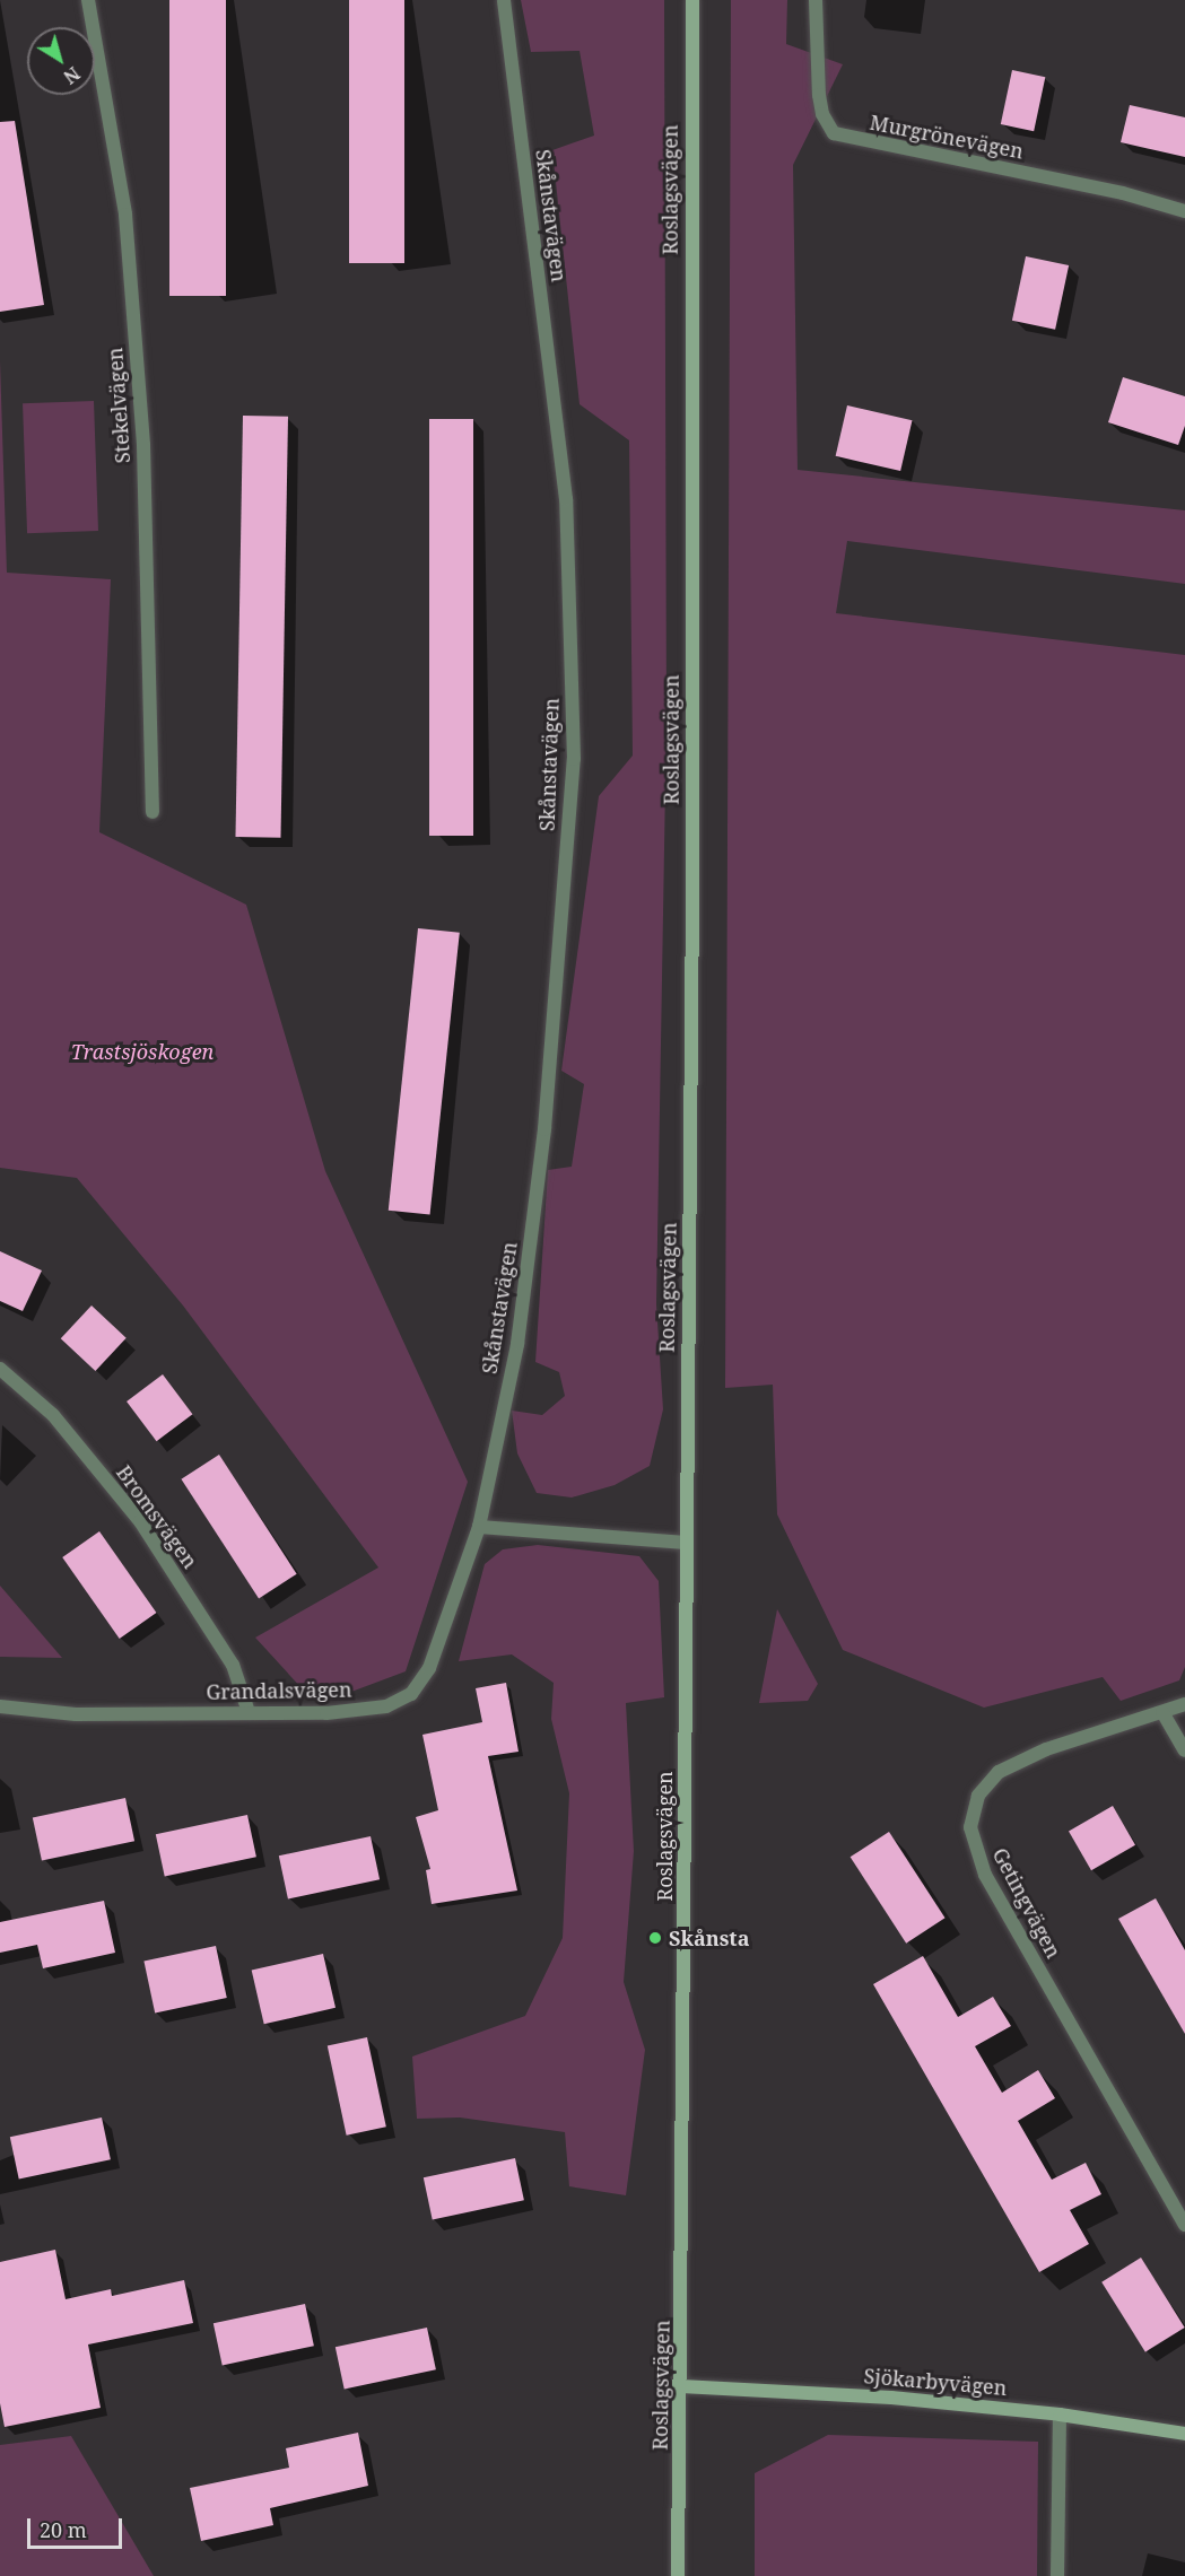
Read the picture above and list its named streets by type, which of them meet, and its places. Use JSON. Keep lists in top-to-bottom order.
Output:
{
  "streets": {
    "main road": ["Roslagsvägen", "Sjökarbyvägen"],
    "street": [
      "Murgrönevägen",
      "Skånstavägen",
      "Stekelvägen",
      "Bromsvägen",
      "Grandalsvägen",
      "Getingvägen"
    ]
  },
  "crossings": [
    ["Roslagsvägen", "Sjökarbyvägen"],
    ["Skånstavägen", "Grandalsvägen"],
    ["Bromsvägen", "Grandalsvägen"]
  ],
  "parks": ["Trastsjöskogen"],
  "places": ["Skånsta"],
  "scale_bar": "20 m",
  "north": "bottom right"
}
